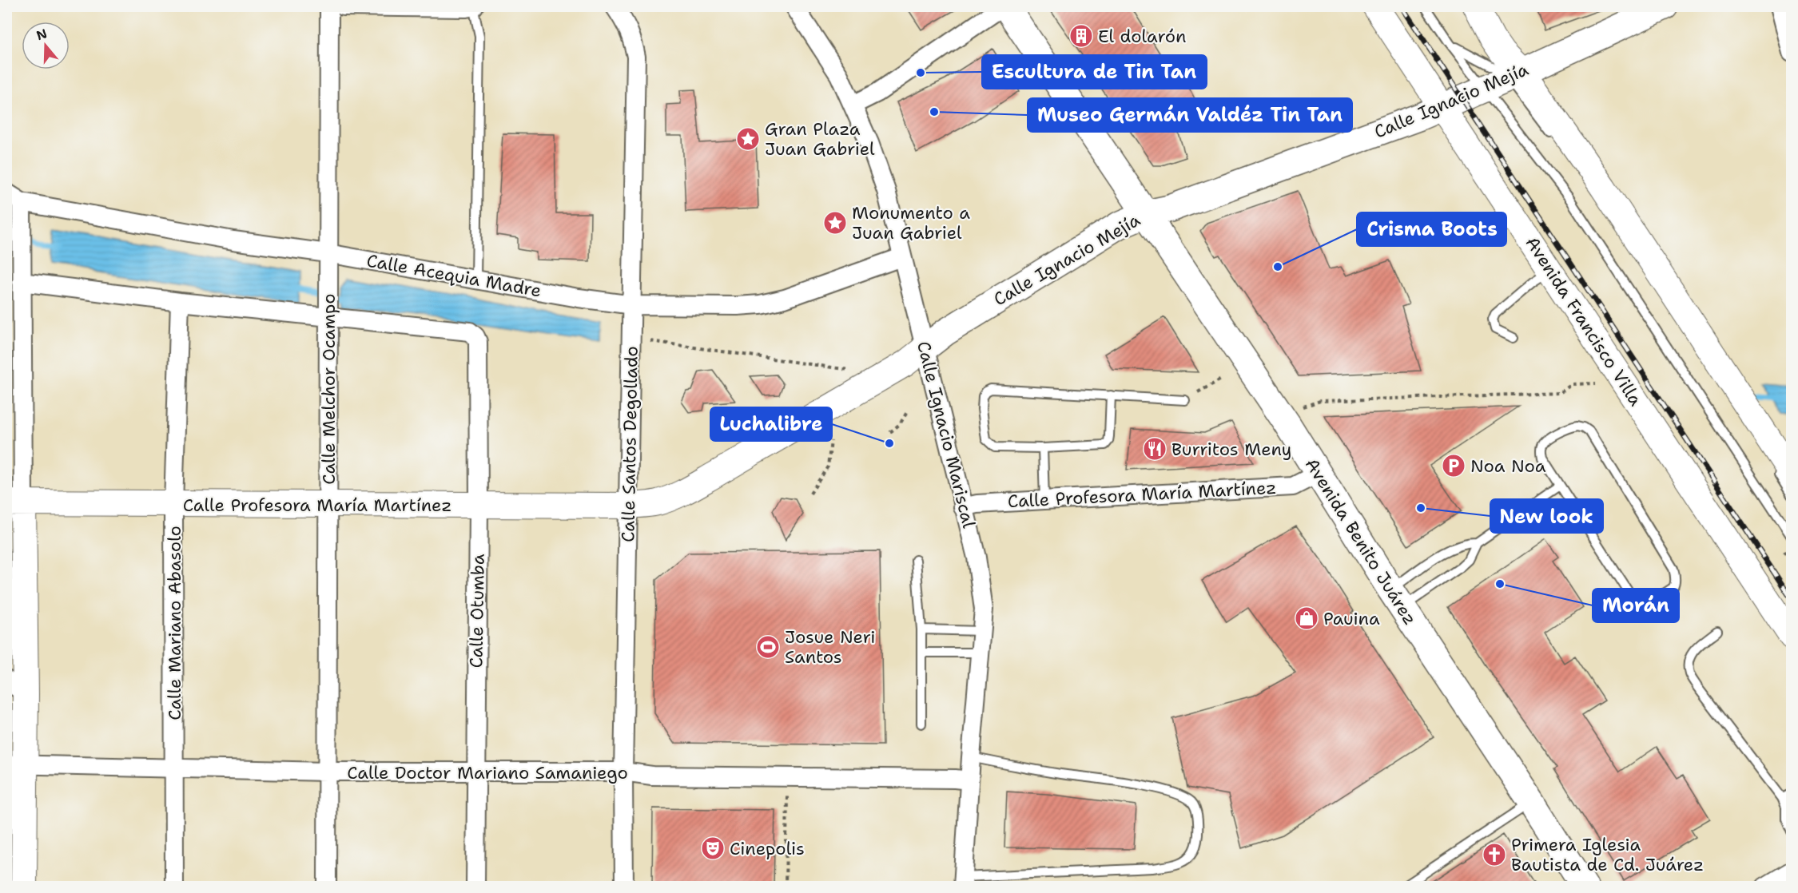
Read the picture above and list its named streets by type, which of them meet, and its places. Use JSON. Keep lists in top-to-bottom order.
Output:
{
  "streets": {
    "main road": [
      "Calle Ignacio Mejía",
      "Avenida Francisco Villa",
      "Calle Profesora María Martínez",
      "Avenida Benito Juárez"
    ],
    "street": [
      "Calle Acequia Madre",
      "Calle Melchor Ocampo",
      "Calle Ignacio Mariscal",
      "Calle Santos Degollado",
      "Calle Otumba",
      "Calle Mariano Abasolo",
      "Calle Doctor Mariano Samaniego"
    ]
  },
  "crossings": [
    ["Calle Ignacio Mejía", "Avenida Francisco Villa"],
    ["Calle Ignacio Mejía", "Calle Ignacio Mariscal"],
    ["Calle Ignacio Mejía", "Calle Santos Degollado"],
    ["Calle Ignacio Mejía", "Calle Profesora María Martínez"],
    ["Calle Ignacio Mejía", "Avenida Benito Juárez"],
    ["Calle Acequia Madre", "Calle Melchor Ocampo"],
    ["Calle Acequia Madre", "Calle Ignacio Mariscal"],
    ["Calle Acequia Madre", "Calle Santos Degollado"],
    ["Calle Melchor Ocampo", "Calle Profesora María Martínez"],
    ["Calle Melchor Ocampo", "Calle Otumba"],
    ["Calle Melchor Ocampo", "Calle Doctor Mariano Samaniego"],
    ["Calle Ignacio Mariscal", "Calle Profesora María Martínez"],
    ["Calle Ignacio Mariscal", "Calle Doctor Mariano Samaniego"],
    ["Calle Santos Degollado", "Calle Profesora María Martínez"],
    ["Calle Santos Degollado", "Calle Doctor Mariano Samaniego"],
    ["Calle Profesora María Martínez", "Avenida Benito Juárez"],
    ["Calle Profesora María Martínez", "Calle Otumba"],
    ["Calle Profesora María Martínez", "Calle Mariano Abasolo"],
    ["Calle Otumba", "Calle Doctor Mariano Samaniego"],
    ["Calle Mariano Abasolo", "Calle Doctor Mariano Samaniego"]
  ],
  "places": {
    "building": ["El dolarón"],
    "other": [
      "Escultura de Tin Tan",
      "Museo Germán Valdéz Tin Tan",
      "Crisma Boots",
      "Luchalibre",
      "New look",
      "Morán"
    ],
    "place": ["Gran Plaza Juan Gabriel", "Monumento a Juan Gabriel"],
    "restaurant": ["Burritos Meny"],
    "parking": ["Noa Noa"],
    "shop": ["Pauina"],
    "sports": ["Josue Neri Santos"],
    "theatre": ["Cinepolis"],
    "church": ["Primera Iglesia Bautista de Cd. Juárez"]
  },
  "north": "top"
}
